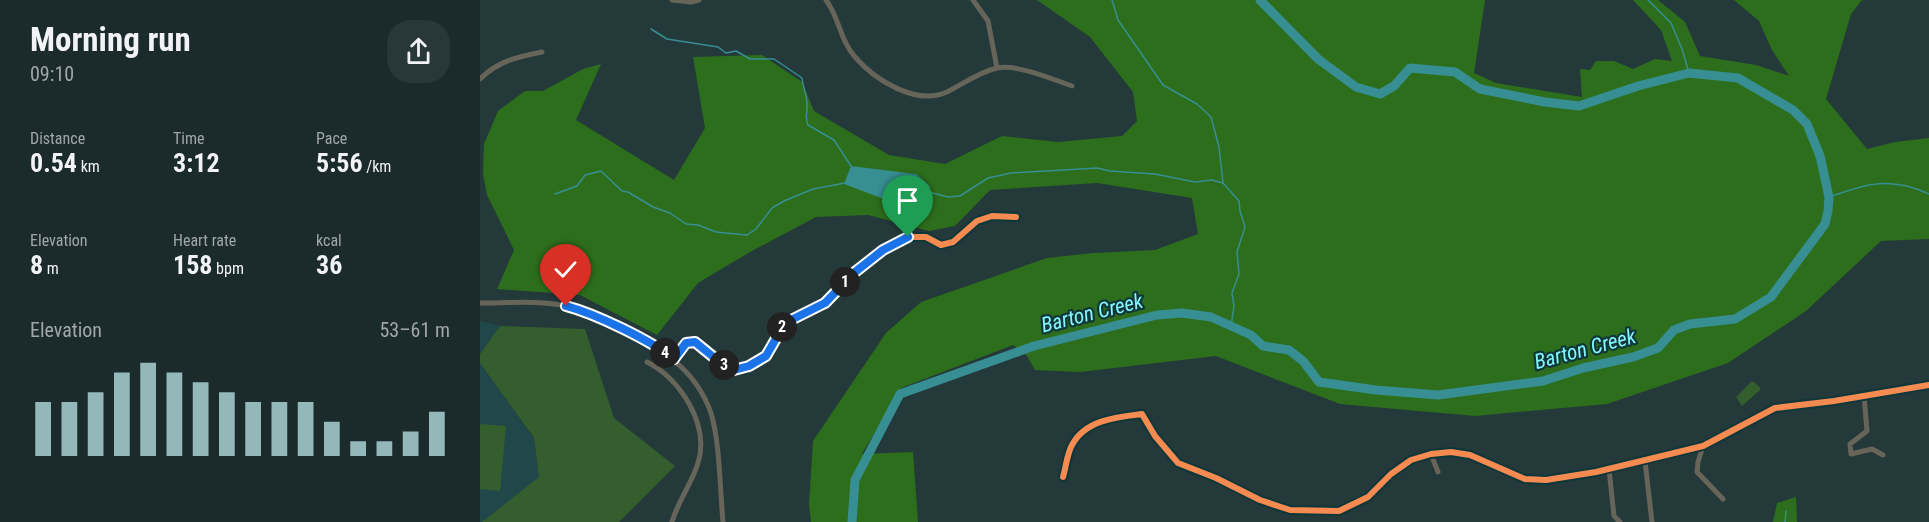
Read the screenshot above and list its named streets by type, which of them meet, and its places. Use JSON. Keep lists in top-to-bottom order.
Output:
{
  "water": ["Barton Creek"],
  "page": {
    "heading": ["Morning run", "09:10"],
    "stats": [
      ["Distance", "0.54 km"],
      ["Time", "3:12"],
      ["Pace", "5:56 /km"],
      ["Elevation", "8 m"],
      ["Heart rate", "158 bpm"],
      ["kcal", "36"]
    ],
    "pins": [
      "1",
      "2",
      "4",
      "3"
    ],
    "chart": ["Elevation", "53–61 m"]
  }
}
